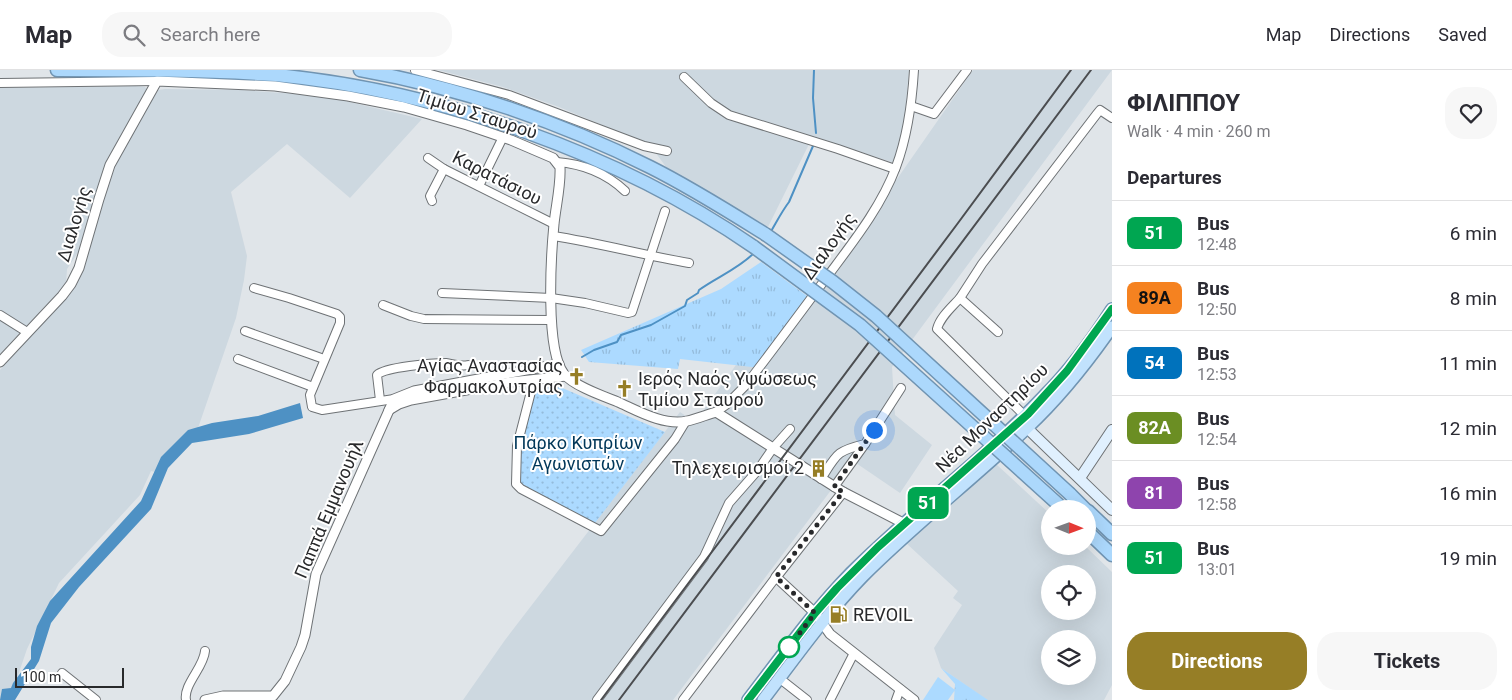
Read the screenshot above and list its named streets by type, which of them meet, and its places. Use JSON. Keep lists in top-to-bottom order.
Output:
{
  "streets": {
    "main road": ["Νέα Μοναστηρίου"],
    "street": [
      "Τιμίου Σταυρού",
      "Καρατάσιου",
      "Διαλογής",
      "Παππά Εμμανουήλ"
    ]
  },
  "crossings": [
    ["Τιμίου Σταυρού", "Διαλογής"]
  ],
  "parks": ["Πάρκο Κυπρίων Αγωνιστών"],
  "places": {
    "church": ["Αγίας Αναστασίας Φαρμακολυτρίας", "Ιερός Ναός Υψώσεως Τιμίου Σταυρού"],
    "building": ["Τηλεχειρισμοί 2"],
    "fuel station": ["REVOIL"]
  },
  "lines": ["bus line 51"],
  "scale_bar": "100 m",
  "north": "right",
  "page": {
    "header": "Map",
    "search": "Search here",
    "nav": ["Map", "Directions", "Saved"],
    "on_map": "51",
    "heading": [
      ["ΦΙΛΙΠΠΟΥ", "Walk · 4 min · 260 m"],
      "Departures"
    ],
    "list": [
      {
        "mark": "51",
        "name": "Bus",
        "note": "12:48",
        "value": "6 min"
      },
      {
        "mark": "89Α",
        "name": "Bus",
        "note": "12:50",
        "value": "8 min"
      },
      {
        "mark": "54",
        "name": "Bus",
        "note": "12:53",
        "value": "11 min"
      },
      {
        "mark": "82Α",
        "name": "Bus",
        "note": "12:54",
        "value": "12 min"
      },
      {
        "mark": "81",
        "name": "Bus",
        "note": "12:58",
        "value": "16 min"
      },
      {
        "mark": "51",
        "name": "Bus",
        "note": "13:01",
        "value": "19 min"
      }
    ],
    "buttons": ["Directions", "Tickets"],
    "scale": "100 m"
  }
}
